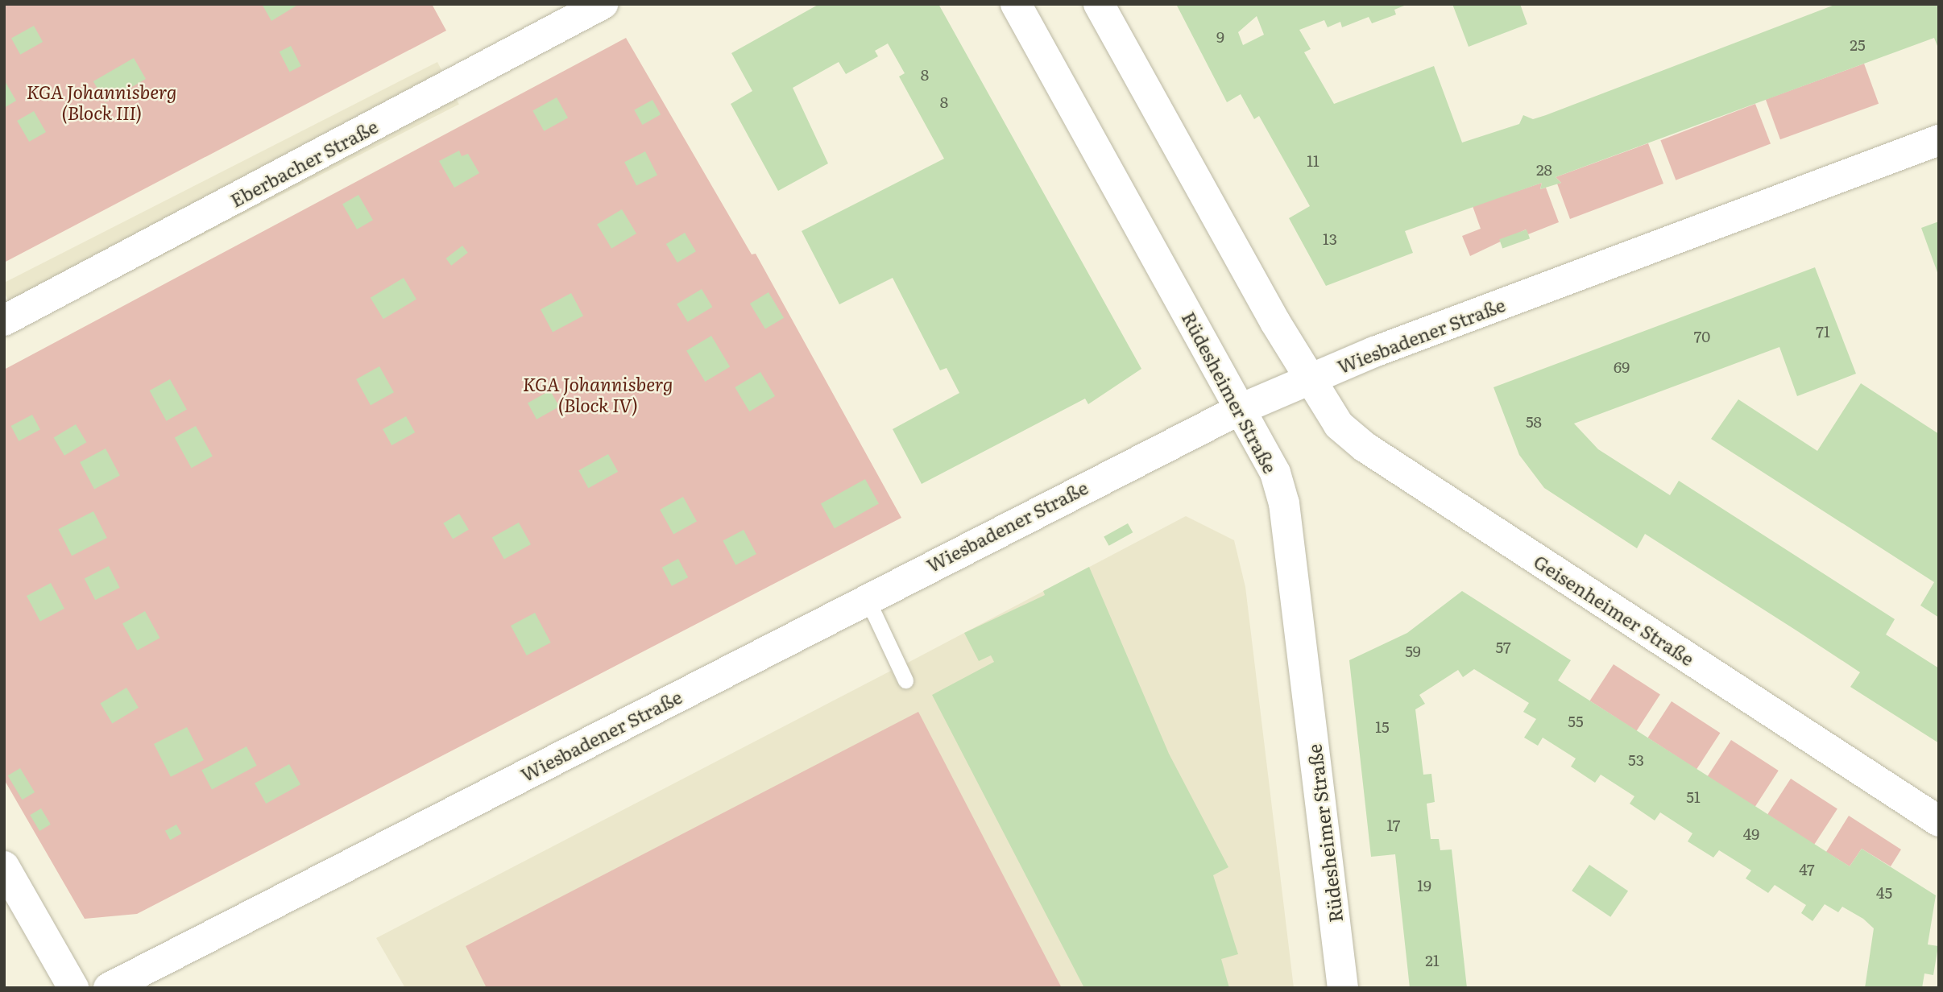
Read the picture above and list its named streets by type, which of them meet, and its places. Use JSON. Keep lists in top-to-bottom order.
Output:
{
  "streets": {
    "street": [
      "Eberbacher Straße",
      "Wiesbadener Straße",
      "Rüdesheimer Straße",
      "Geisenheimer Straße"
    ]
  },
  "crossings": [
    ["Wiesbadener Straße", "Rüdesheimer Straße"],
    ["Wiesbadener Straße", "Geisenheimer Straße"]
  ],
  "parks": ["KGA Johannisberg (Block III)", "KGA Johannisberg (Block IV)"],
  "house_numbers": [
    "9",
    "25",
    "8",
    "8",
    "11",
    "28",
    "13",
    "71",
    "70",
    "69",
    "58",
    "57",
    "59",
    "55",
    "15",
    "53",
    "51",
    "17",
    "49",
    "47",
    "19",
    "45",
    "21"
  ]
}
